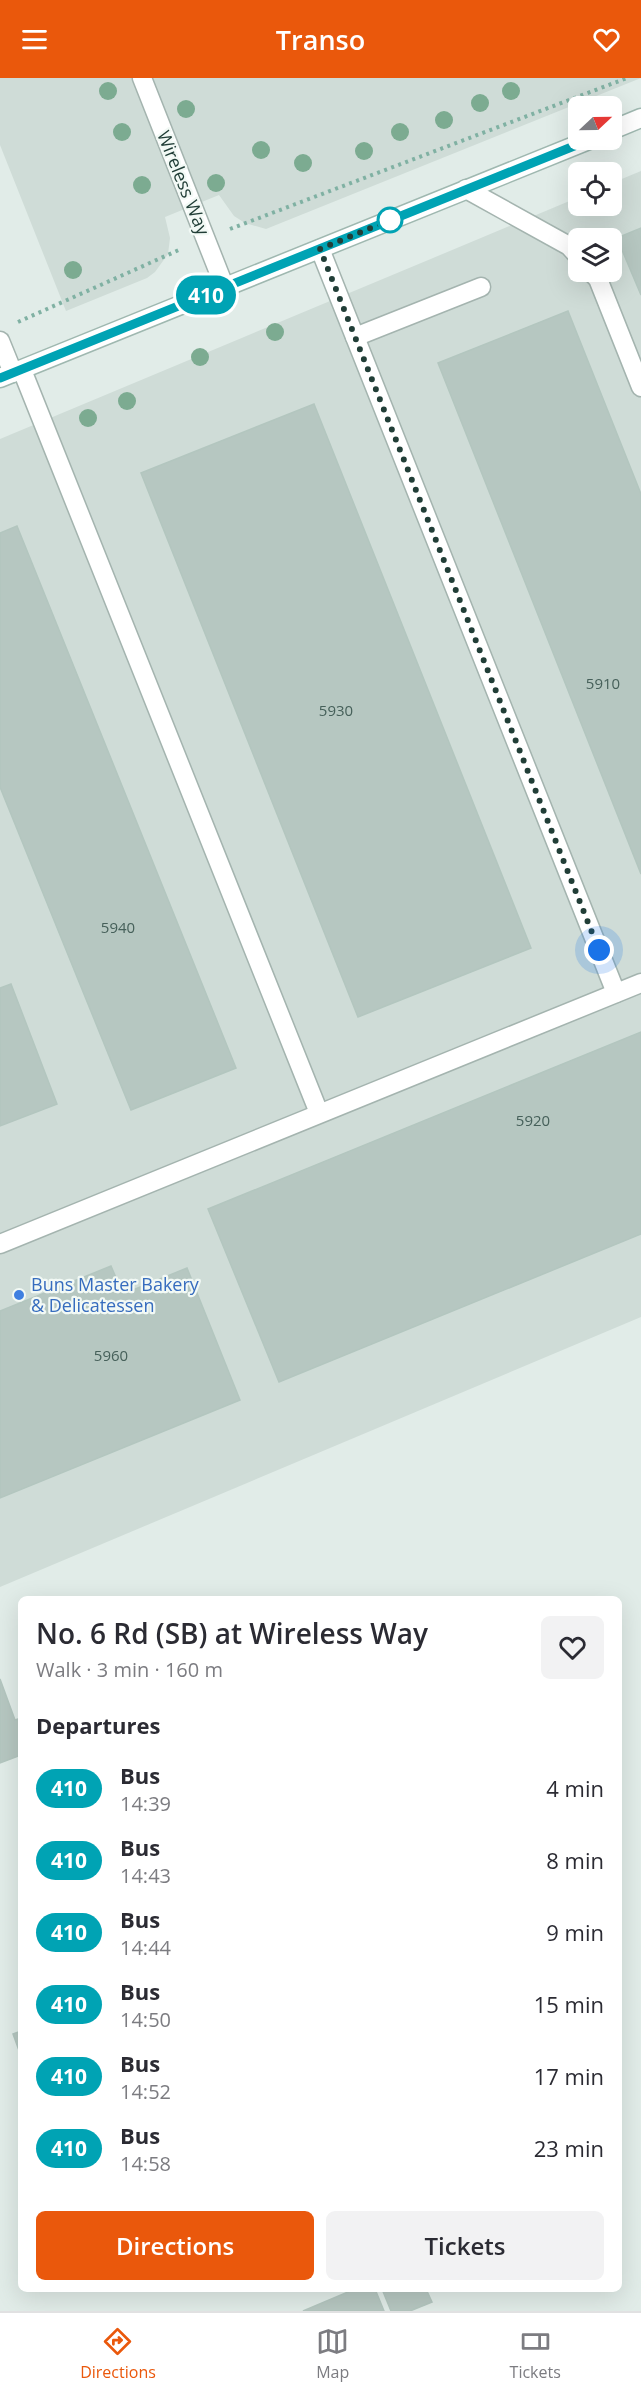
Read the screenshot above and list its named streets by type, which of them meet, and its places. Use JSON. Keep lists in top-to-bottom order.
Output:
{
  "streets": {
    "main road": ["Wireless Way"]
  },
  "places": ["Buns Master Bakery & Delicatessen"],
  "lines": ["bus line 410"],
  "house_numbers": [
    "5910",
    "5930",
    "5940",
    "5920",
    "5960"
  ],
  "north": "right",
  "page": {
    "header": "Transo",
    "on_map": "410",
    "heading": [
      ["No. 6 Rd (SB) at Wireless Way", "Walk · 3 min · 160 m"],
      "Departures"
    ],
    "list": [
      {
        "mark": "410",
        "name": "Bus",
        "note": "14:39",
        "value": "4 min"
      },
      {
        "mark": "410",
        "name": "Bus",
        "note": "14:43",
        "value": "8 min"
      },
      {
        "mark": "410",
        "name": "Bus",
        "note": "14:44",
        "value": "9 min"
      },
      {
        "mark": "410",
        "name": "Bus",
        "note": "14:50",
        "value": "15 min"
      },
      {
        "mark": "410",
        "name": "Bus",
        "note": "14:52",
        "value": "17 min"
      },
      {
        "mark": "410",
        "name": "Bus",
        "note": "14:58",
        "value": "23 min"
      }
    ],
    "buttons": ["Directions", "Tickets"],
    "tabs": ["Directions", "Map", "Tickets"]
  }
}
